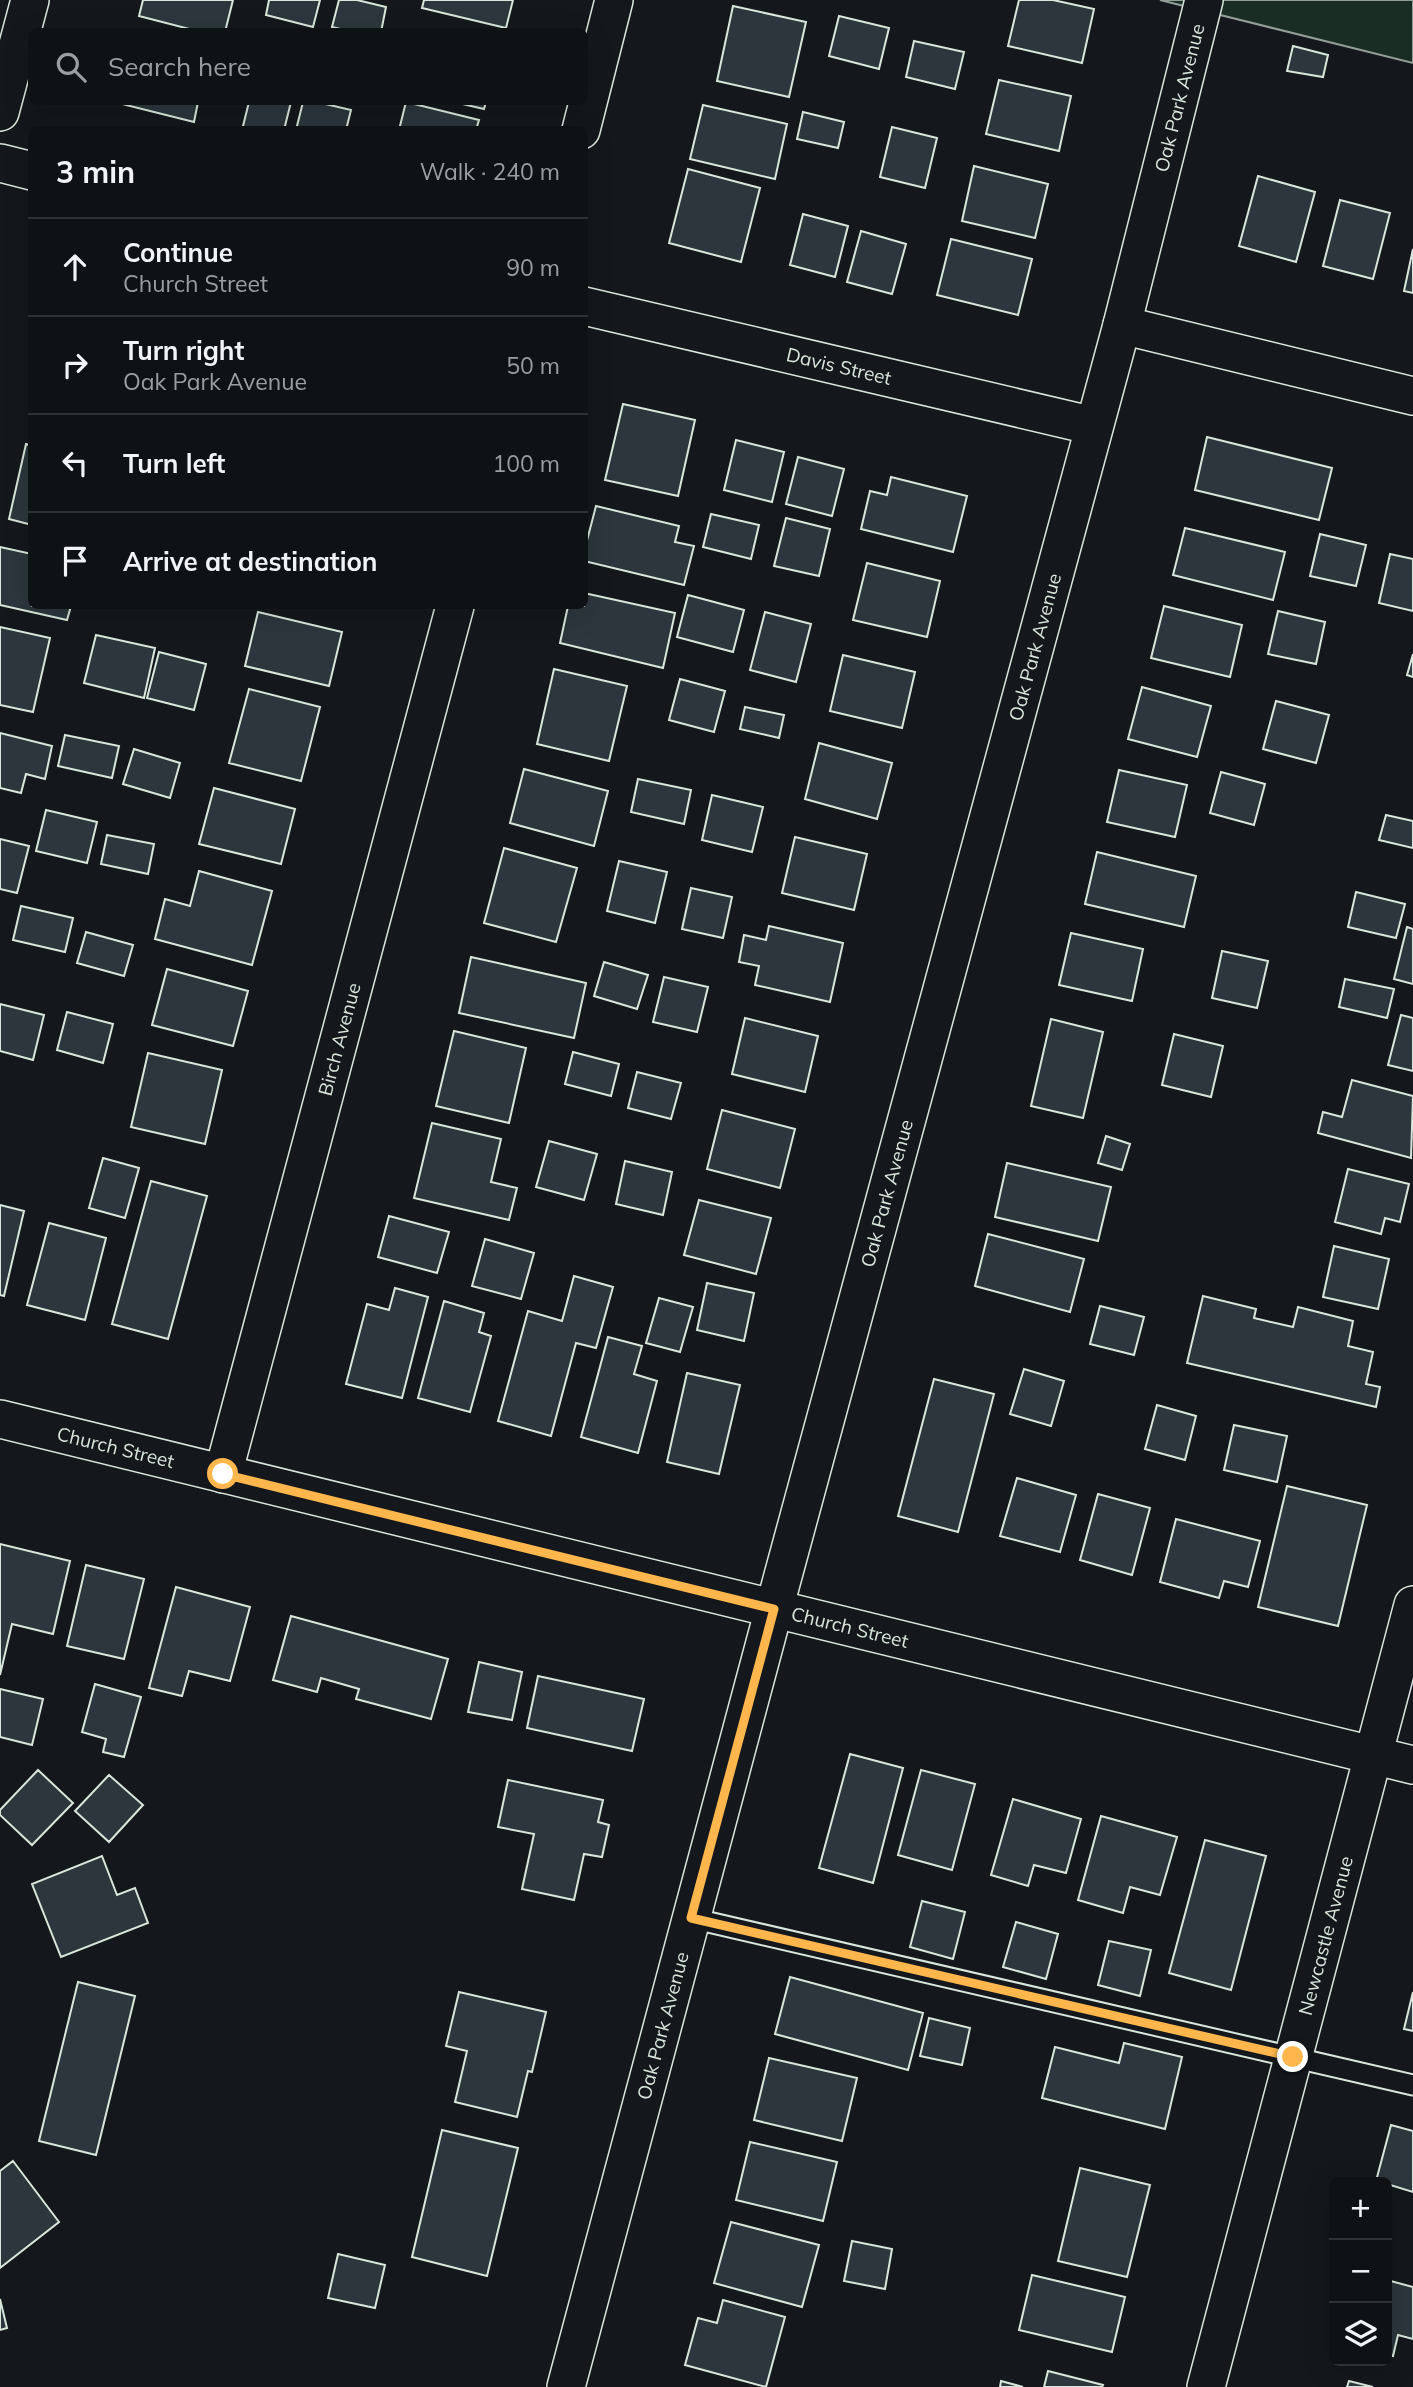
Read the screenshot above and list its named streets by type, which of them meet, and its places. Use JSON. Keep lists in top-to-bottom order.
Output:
{
  "streets": {
    "street": [
      "Oak Park Avenue",
      "Davis Street",
      "Birch Avenue",
      "Church Street",
      "Newcastle Avenue"
    ]
  },
  "crossings": [
    ["Oak Park Avenue", "Davis Street"],
    ["Oak Park Avenue", "Church Street"],
    ["Birch Avenue", "Church Street"],
    ["Church Street", "Newcastle Avenue"]
  ],
  "page": {
    "search": "Search here",
    "heading": ["3 min", "Walk · 240 m"],
    "list": [
      ["Continue", "Church Street", "90 m"],
      ["Turn right", "Oak Park Avenue", "50 m"],
      ["Turn left", "100 m"],
      "Arrive at destination"
    ],
    "map_buttons": ["+", "−"]
  }
}
